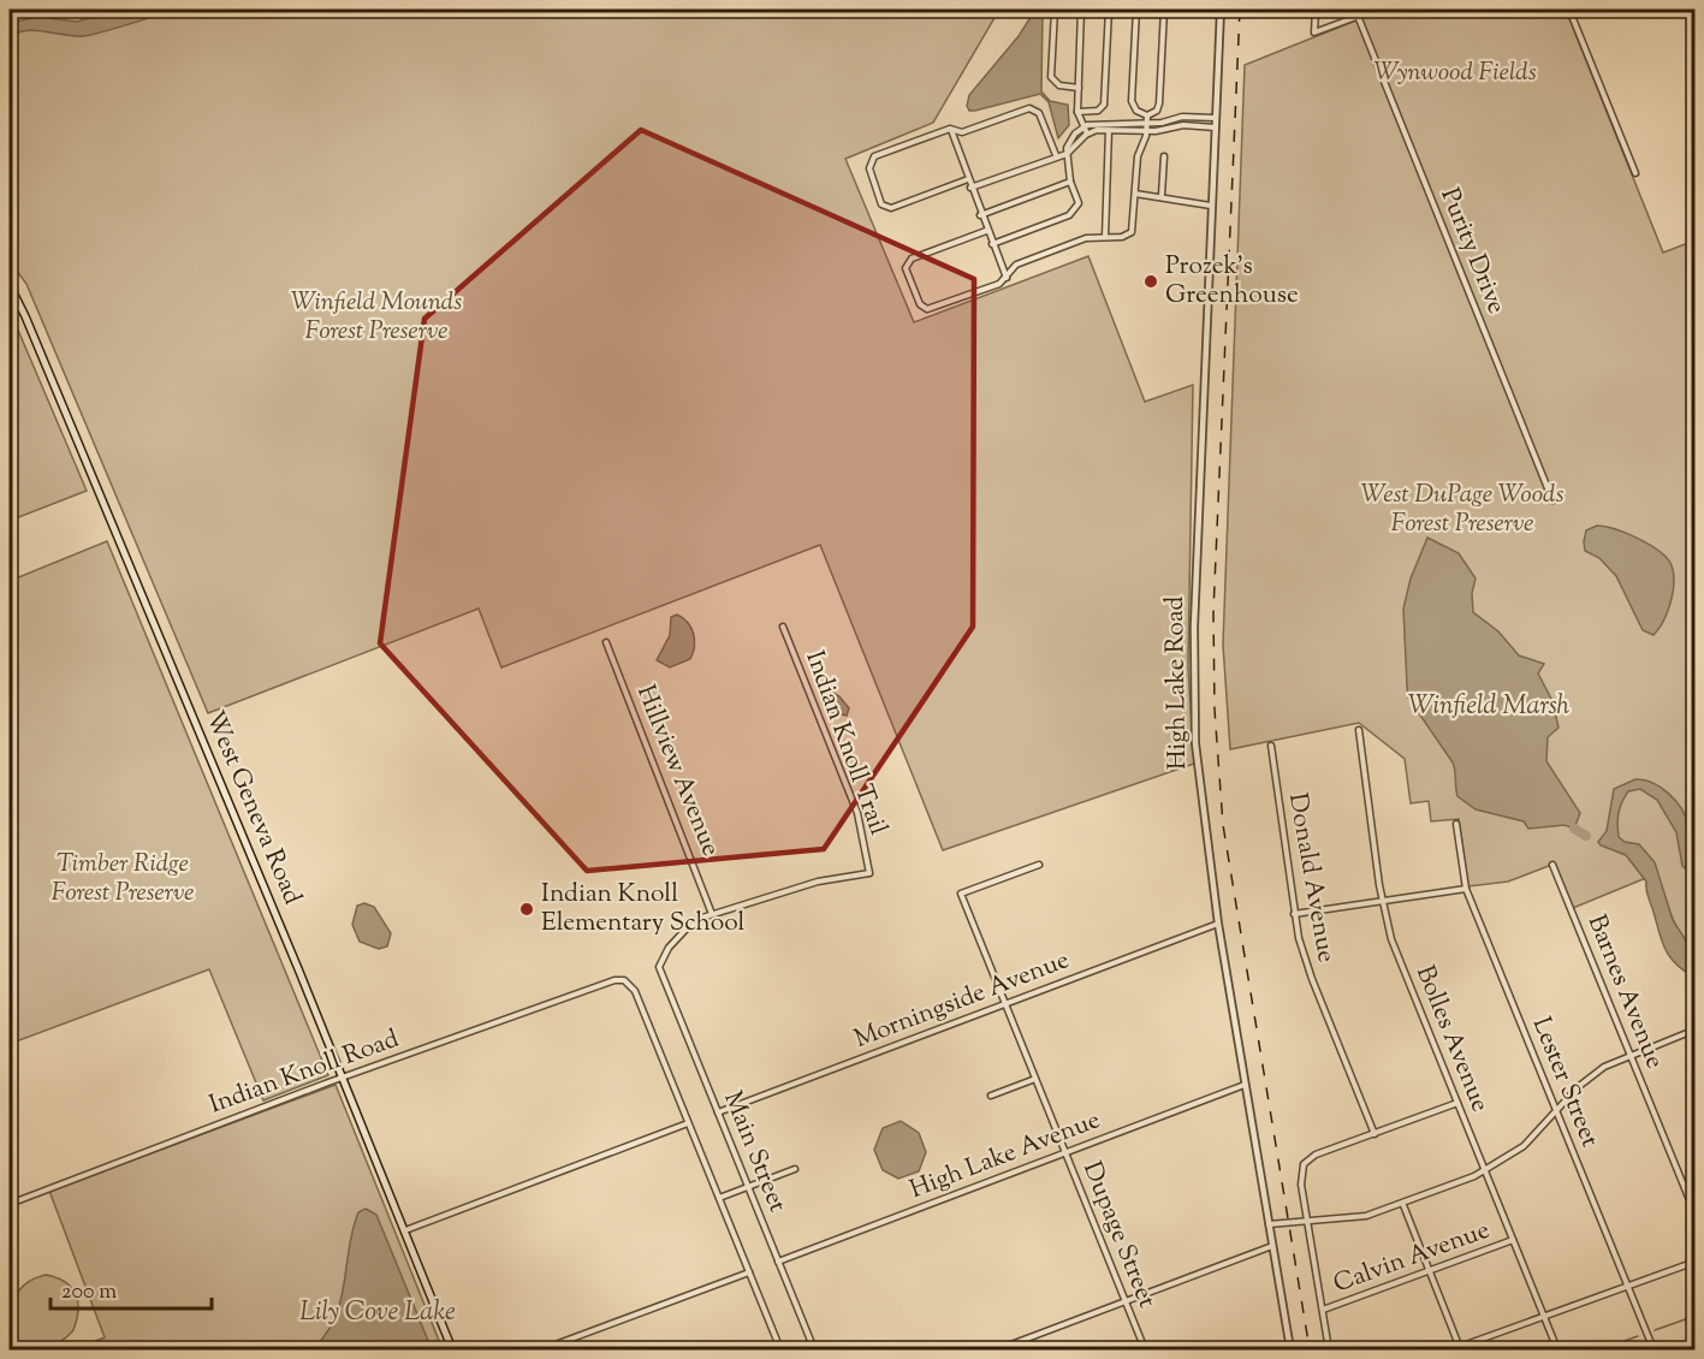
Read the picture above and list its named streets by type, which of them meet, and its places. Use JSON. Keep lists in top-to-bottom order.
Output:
{
  "streets": {
    "main road": ["West Geneva Road"],
    "street": [
      "Purity Drive",
      "High Lake Road",
      "Indian Knoll Trail",
      "Hillview Avenue",
      "Donald Avenue",
      "Barnes Avenue",
      "Morningside Avenue",
      "Bolles Avenue",
      "Indian Knoll Road",
      "Lester Street",
      "Main Street",
      "High Lake Avenue",
      "Dupage Street",
      "Calvin Avenue"
    ]
  },
  "crossings": [
    ["High Lake Road", "Morningside Avenue"],
    ["High Lake Road", "High Lake Avenue"],
    ["Indian Knoll Trail", "Hillview Avenue"],
    ["Indian Knoll Trail", "Main Street"],
    ["Hillview Avenue", "Main Street"],
    ["West Geneva Road", "Indian Knoll Road"],
    ["Morningside Avenue", "Main Street"],
    ["Morningside Avenue", "Dupage Street"],
    ["Bolles Avenue", "Calvin Avenue"],
    ["Indian Knoll Road", "Main Street"],
    ["Main Street", "High Lake Avenue"],
    ["High Lake Avenue", "Dupage Street"]
  ],
  "water": ["Winfield Marsh", "Lily Cove Lake"],
  "parks": [
    "Wynwood Fields",
    "Winfield Mounds Forest Preserve",
    "West DuPage Woods Forest Preserve",
    "Timber Ridge Forest Preserve"
  ],
  "places": ["Prozek's Greenhouse", "Indian Knoll Elementary School"],
  "scale_bar": "200 m"
}
